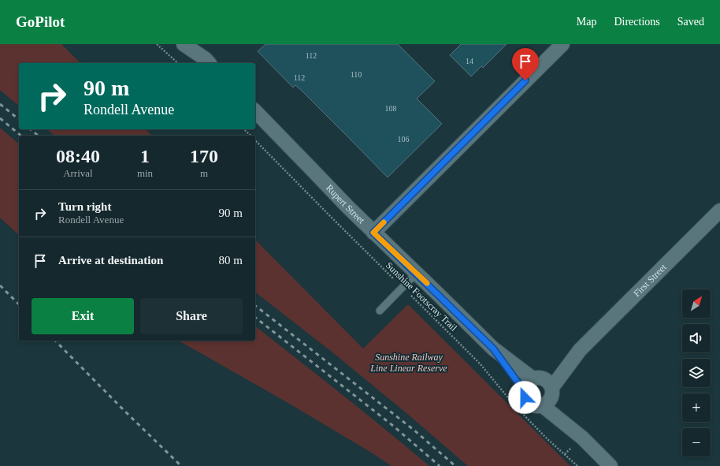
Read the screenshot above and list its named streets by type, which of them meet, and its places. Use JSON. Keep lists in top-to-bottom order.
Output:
{
  "streets": {
    "street": ["Rupert Street", "First Street"],
    "path": ["Sunshine Footscray Trail"]
  },
  "crossings": [
    ["Rupert Street", "First Street"]
  ],
  "parks": ["Sunshine Railway Line Linear Reserve"],
  "house_numbers": [
    "112",
    "14",
    "110",
    "112",
    "108",
    "106"
  ],
  "north": "top right",
  "page": {
    "header": "GoPilot",
    "nav": ["Map", "Directions", "Saved"],
    "turn": ["90 m", "Rondell Avenue"],
    "eta": [
      "08:40",
      "Arrival",
      "1",
      "min",
      "170",
      "m"
    ],
    "list": [
      {
        "name": "Turn right",
        "note": "Rondell Avenue",
        "value": "90 m"
      },
      {
        "name": "Arrive at destination",
        "value": "80 m"
      }
    ],
    "map_buttons": ["+", "−"],
    "buttons": ["Exit", "Share"]
  }
}
